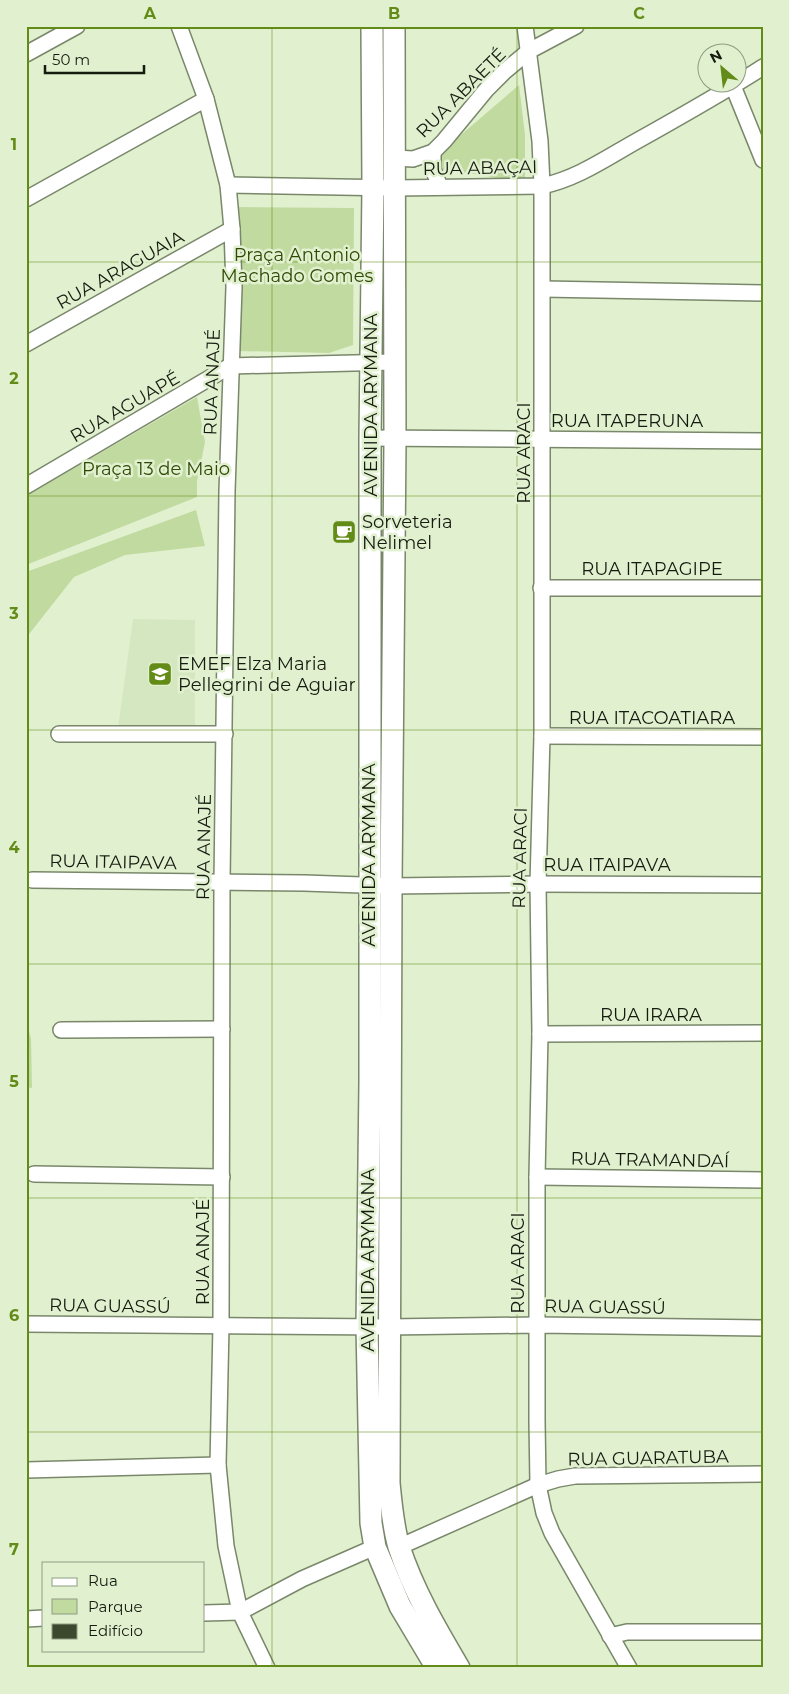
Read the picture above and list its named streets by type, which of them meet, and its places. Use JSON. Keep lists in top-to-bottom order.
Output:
{
  "streets": {
    "main road": ["AVENIDA ARYMANA"],
    "street": [
      "RUA ABAETÉ",
      "RUA ABAÇAI",
      "RUA ARAGUAIA",
      "RUA ANAJÉ",
      "RUA AGUAPÉ",
      "RUA ITAPERUNA",
      "RUA ARACI",
      "RUA ITAPAGIPE",
      "RUA ITACOATIARA",
      "RUA ITAIPAVA",
      "RUA IRARA",
      "RUA TRAMANDAÍ",
      "RUA GUASSÚ",
      "RUA GUARATUBA"
    ]
  },
  "crossings": [
    ["RUA ABAETÉ", "AVENIDA ARYMANA"],
    ["RUA ABAETÉ", "RUA ARACI"],
    ["RUA ABAÇAI", "RUA ANAJÉ"],
    ["RUA ABAÇAI", "AVENIDA ARYMANA"],
    ["RUA ABAÇAI", "RUA ARACI"],
    ["RUA ARAGUAIA", "RUA ANAJÉ"],
    ["RUA ANAJÉ", "RUA AGUAPÉ"],
    ["RUA ANAJÉ", "RUA ITAIPAVA"],
    ["RUA ANAJÉ", "RUA GUASSÚ"],
    ["AVENIDA ARYMANA", "RUA AGUAPÉ"],
    ["AVENIDA ARYMANA", "RUA ITAPERUNA"],
    ["AVENIDA ARYMANA", "RUA ITAIPAVA"],
    ["AVENIDA ARYMANA", "RUA GUASSÚ"],
    ["AVENIDA ARYMANA", "RUA GUARATUBA"],
    ["RUA ITAPERUNA", "RUA ARACI"],
    ["RUA ARACI", "RUA ITAPAGIPE"],
    ["RUA ARACI", "RUA ITACOATIARA"],
    ["RUA ARACI", "RUA ITAIPAVA"],
    ["RUA ARACI", "RUA IRARA"],
    ["RUA ARACI", "RUA TRAMANDAÍ"],
    ["RUA ARACI", "RUA GUASSÚ"],
    ["RUA ARACI", "RUA GUARATUBA"]
  ],
  "parks": ["Praça Antonio Machado Gomes", "Praça 13 de Maio"],
  "places": {
    "cafe": ["Sorveteria Nelimel"],
    "school or university": ["EMEF Elza Maria Pellegrini de Aguiar"]
  },
  "legend": ["Rua", "Parque", "Edifício"],
  "scale_bar": "50 m",
  "north": "top left",
  "grid": {
    "columns": ["A", "B", "C"],
    "rows": [
      "1",
      "2",
      "3",
      "4",
      "5",
      "6",
      "7"
    ]
  }
}
